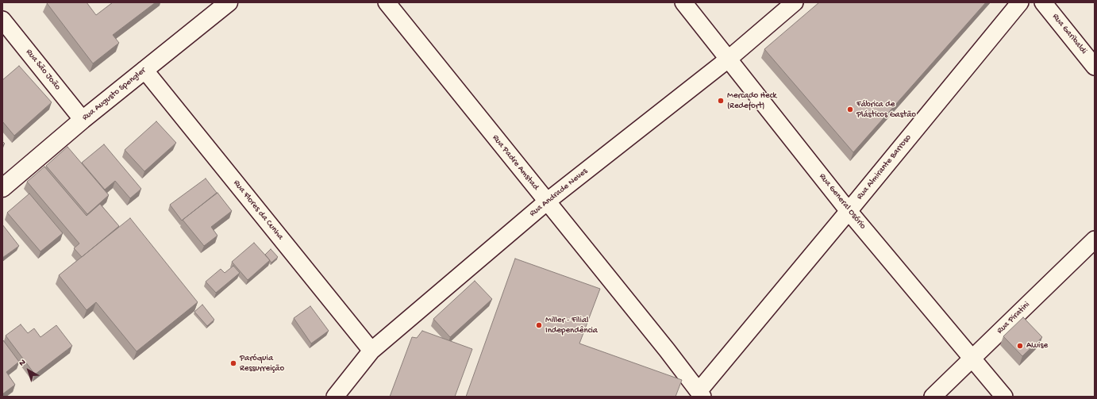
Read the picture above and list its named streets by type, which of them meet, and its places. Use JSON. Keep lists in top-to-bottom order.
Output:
{
  "streets": {
    "street": [
      "Rua Garibaldi",
      "Rua São João",
      "Rua Augusto Spengler",
      "Rua Padre Amstad",
      "Rua Almirante Barroso",
      "Rua Andrade Neves",
      "Rua General Osório",
      "Rua Flores da Cunha",
      "Rua Piratini"
    ]
  },
  "crossings": [
    ["Rua São João", "Rua Augusto Spengler"],
    ["Rua Augusto Spengler", "Rua Flores da Cunha"],
    ["Rua Padre Amstad", "Rua Almirante Barroso"],
    ["Rua Padre Amstad", "Rua Andrade Neves"],
    ["Rua Almirante Barroso", "Rua General Osório"],
    ["Rua Andrade Neves", "Rua General Osório"],
    ["Rua Andrade Neves", "Rua Flores da Cunha"],
    ["Rua General Osório", "Rua Piratini"]
  ],
  "places": [
    "Mercado Heck (Redefort)",
    "Fábrica de Plásticos Gastão",
    "Miller - Filial Independência",
    "Awise",
    "Paróquia Ressurreição"
  ],
  "north": "top left"
}
